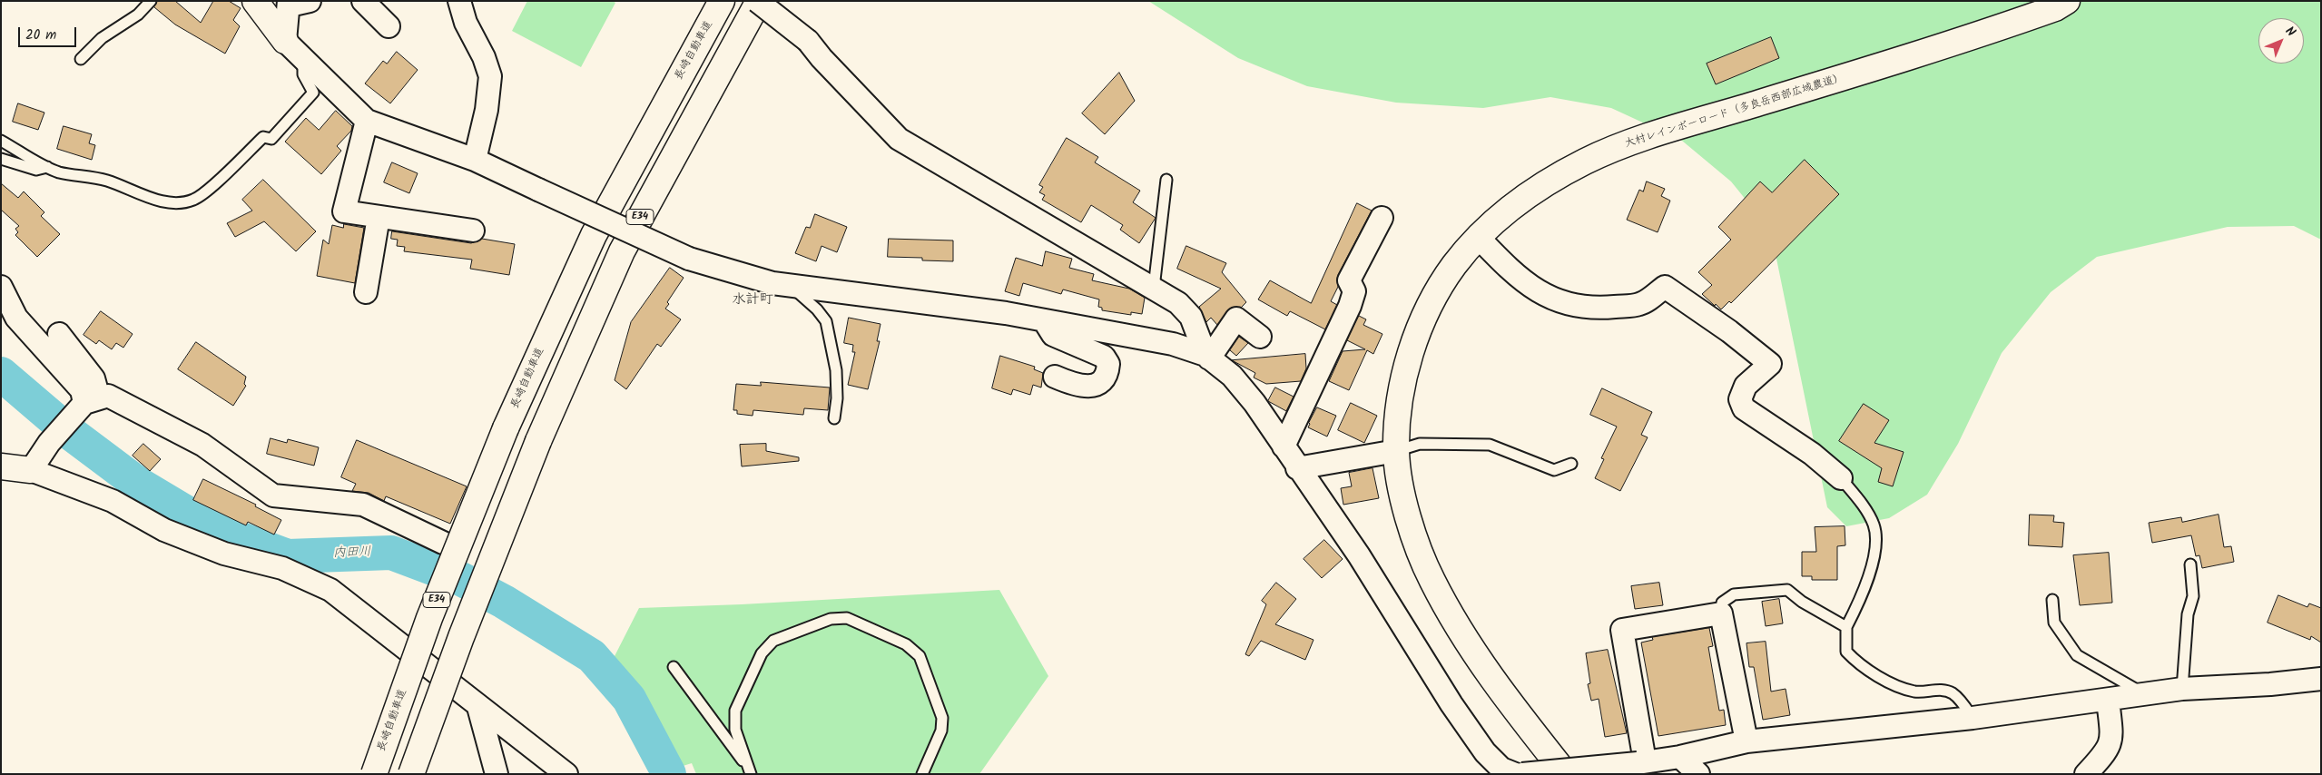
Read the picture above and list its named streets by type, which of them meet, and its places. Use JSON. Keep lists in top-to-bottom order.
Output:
{
  "streets": {
    "main road": ["長崎自動車道", "大村レインボーロード（多良岳西部広域農道）", "E34"]
  },
  "districts": ["水計町"],
  "water": ["内田川"],
  "scale_bar": "20 m",
  "north": "top right"
}
